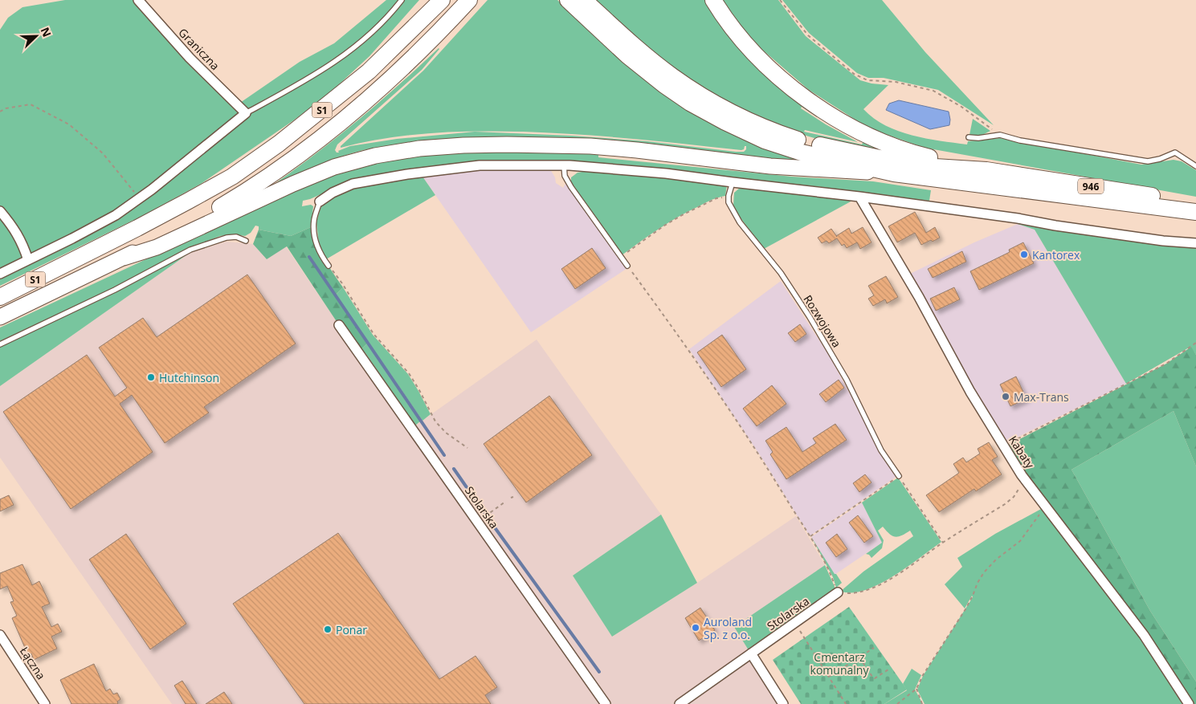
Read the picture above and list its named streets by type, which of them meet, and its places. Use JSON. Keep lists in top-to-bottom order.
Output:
{
  "streets": {
    "highway": ["S1", "946"],
    "street": [
      "Graniczna",
      "Kabaty",
      "Stolarska",
      "Łączna"
    ],
    "lane": ["Rozwojowa"]
  },
  "parks": ["Cmentarz komunalny"],
  "places": [
    "Kantorex",
    "Hutchinson",
    "Max-Trans",
    "Auroland Sp. z o.o.",
    "Ponar"
  ],
  "north": "top right"
}
